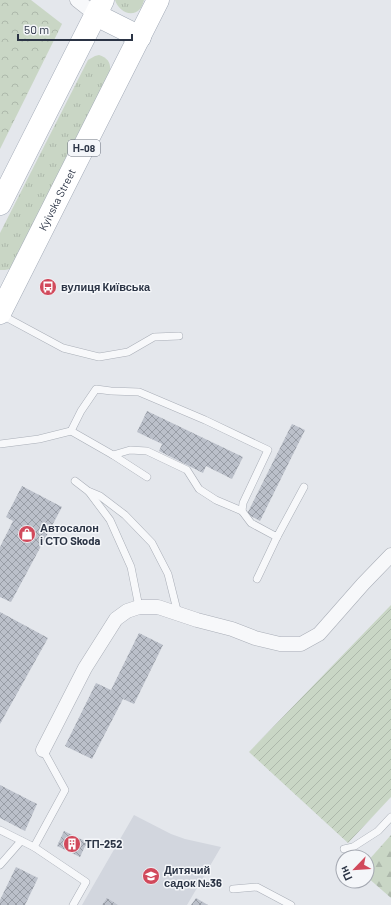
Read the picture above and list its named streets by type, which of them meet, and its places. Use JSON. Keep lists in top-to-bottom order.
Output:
{
  "streets": {
    "main road": ["Н-08", "Kyivska Street"]
  },
  "places": {
    "bus stop": ["вулиця Київська"],
    "shop": ["Автосалон і СТО Skoda"],
    "building": ["ТП-252"],
    "school or university": ["Дитячий садок №36"]
  },
  "scale_bar": "50 m",
  "north": "bottom left"
}
